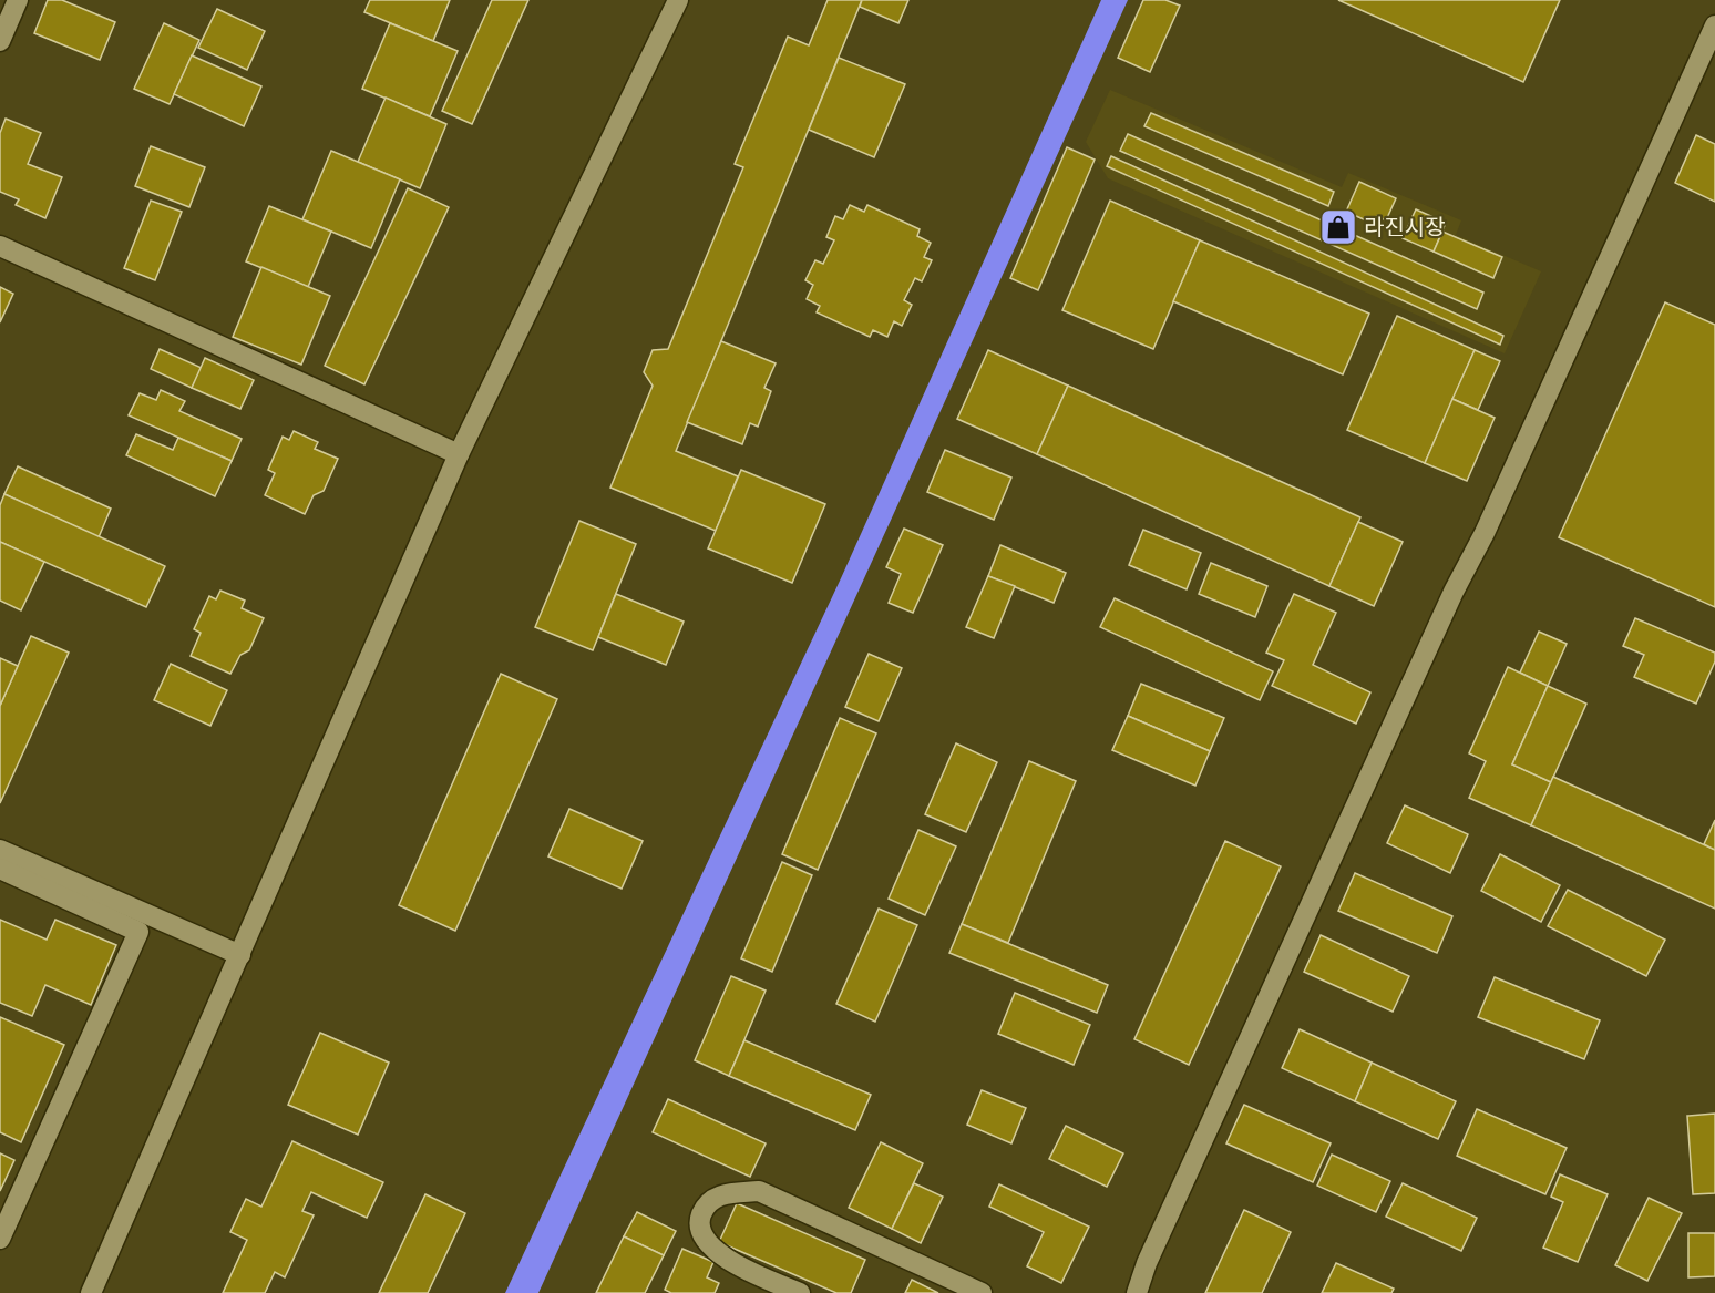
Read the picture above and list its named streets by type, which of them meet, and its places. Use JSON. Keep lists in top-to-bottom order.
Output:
{
  "places": {
    "shop": ["라진시장"]
  }
}
